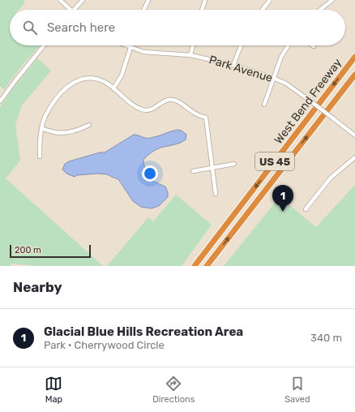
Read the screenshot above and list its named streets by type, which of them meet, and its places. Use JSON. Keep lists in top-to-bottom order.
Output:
{
  "streets": {
    "highway": ["West Bend Freeway", "US 45"],
    "street": ["Park Avenue"]
  },
  "scale_bar": "200 m",
  "page": {
    "search": "Search here",
    "pins": "1",
    "scale": "200 m",
    "heading": "Nearby",
    "list": [
      {
        "mark": "1",
        "name": "Glacial Blue Hills Recreation Area",
        "note": "Park · Cherrywood Circle",
        "value": "340 m"
      }
    ],
    "nav": ["Map", "Directions", "Saved"]
  }
}
